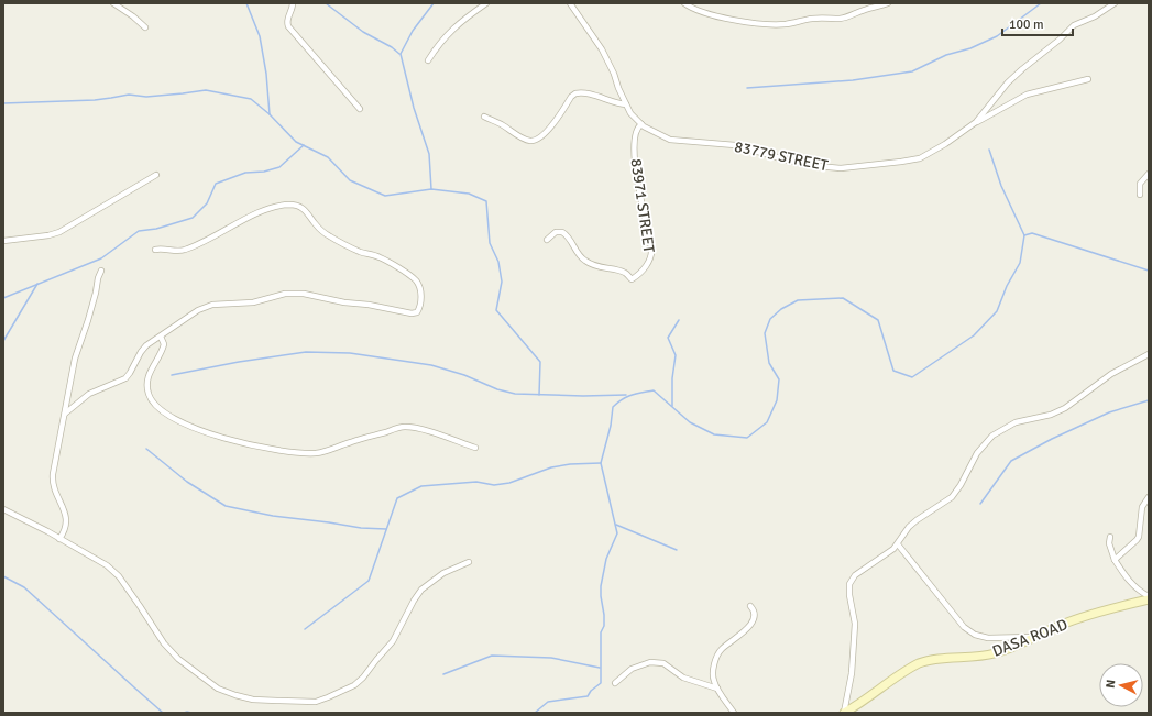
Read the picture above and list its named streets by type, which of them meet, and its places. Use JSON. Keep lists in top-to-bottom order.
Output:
{
  "streets": {
    "street": ["83779 STREET", "83971 STREET", "DASA ROAD"]
  },
  "crossings": [
    ["83779 STREET", "83971 STREET"]
  ],
  "scale_bar": "100 m",
  "north": "left"
}
